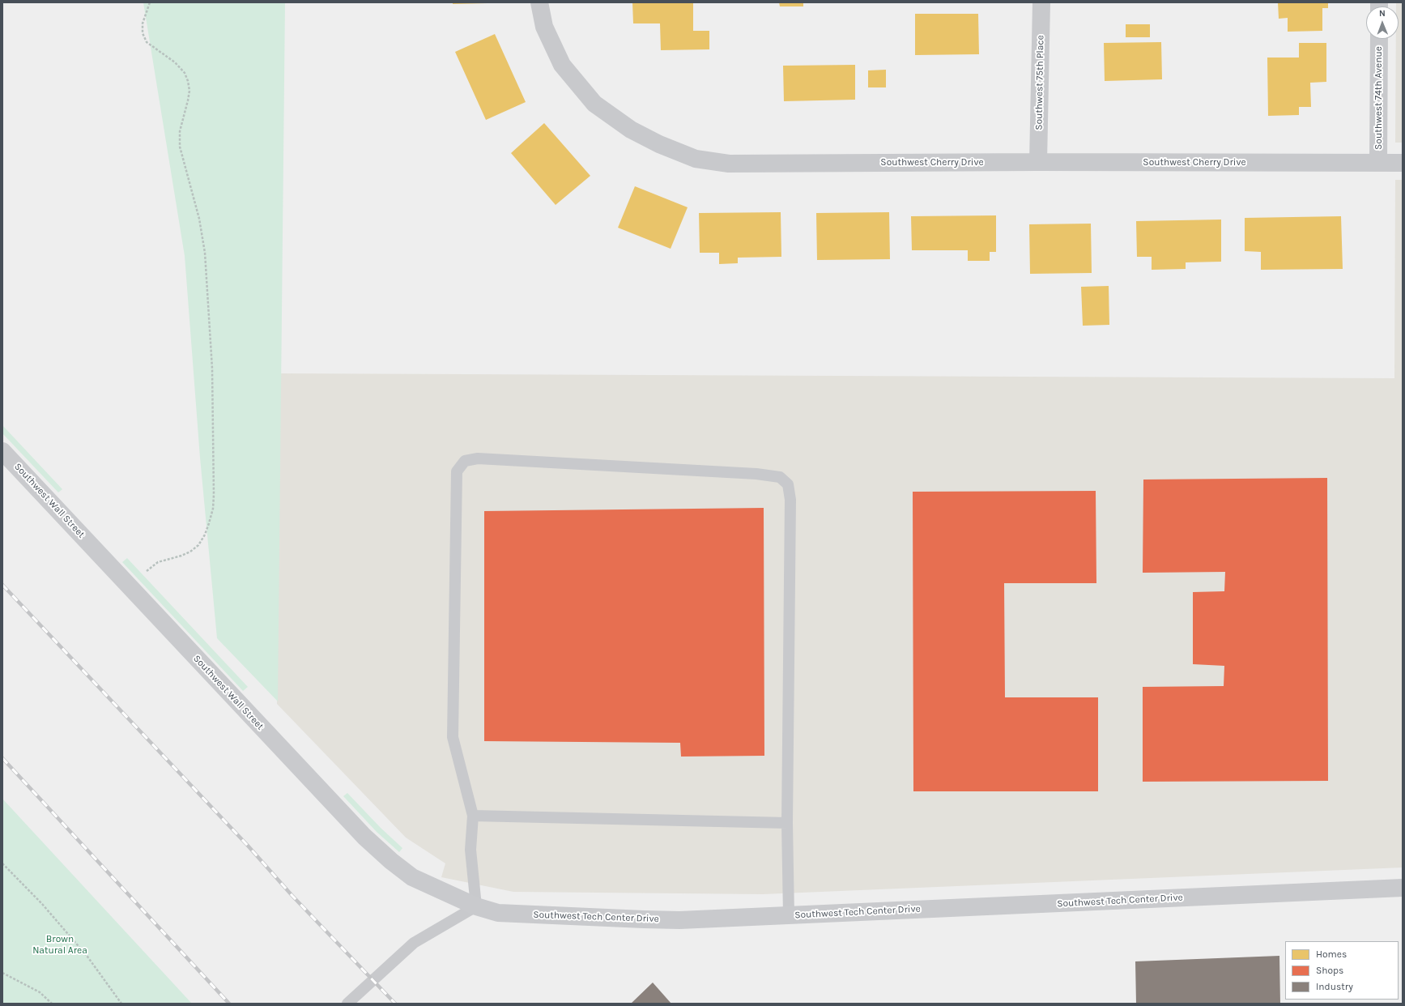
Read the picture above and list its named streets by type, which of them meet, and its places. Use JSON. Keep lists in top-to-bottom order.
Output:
{
  "streets": {
    "street": [
      "Southwest 75th Place",
      "Southwest 74th Avenue",
      "Southwest Cherry Drive",
      "Southwest Wall Street",
      "Southwest Tech Center Drive"
    ]
  },
  "crossings": [
    ["Southwest 75th Place", "Southwest Cherry Drive"],
    ["Southwest 74th Avenue", "Southwest Cherry Drive"],
    ["Southwest Wall Street", "Southwest Tech Center Drive"]
  ],
  "parks": ["Brown Natural Area"],
  "legend": ["Homes", "Shops", "Industry"],
  "north": "top"
}
